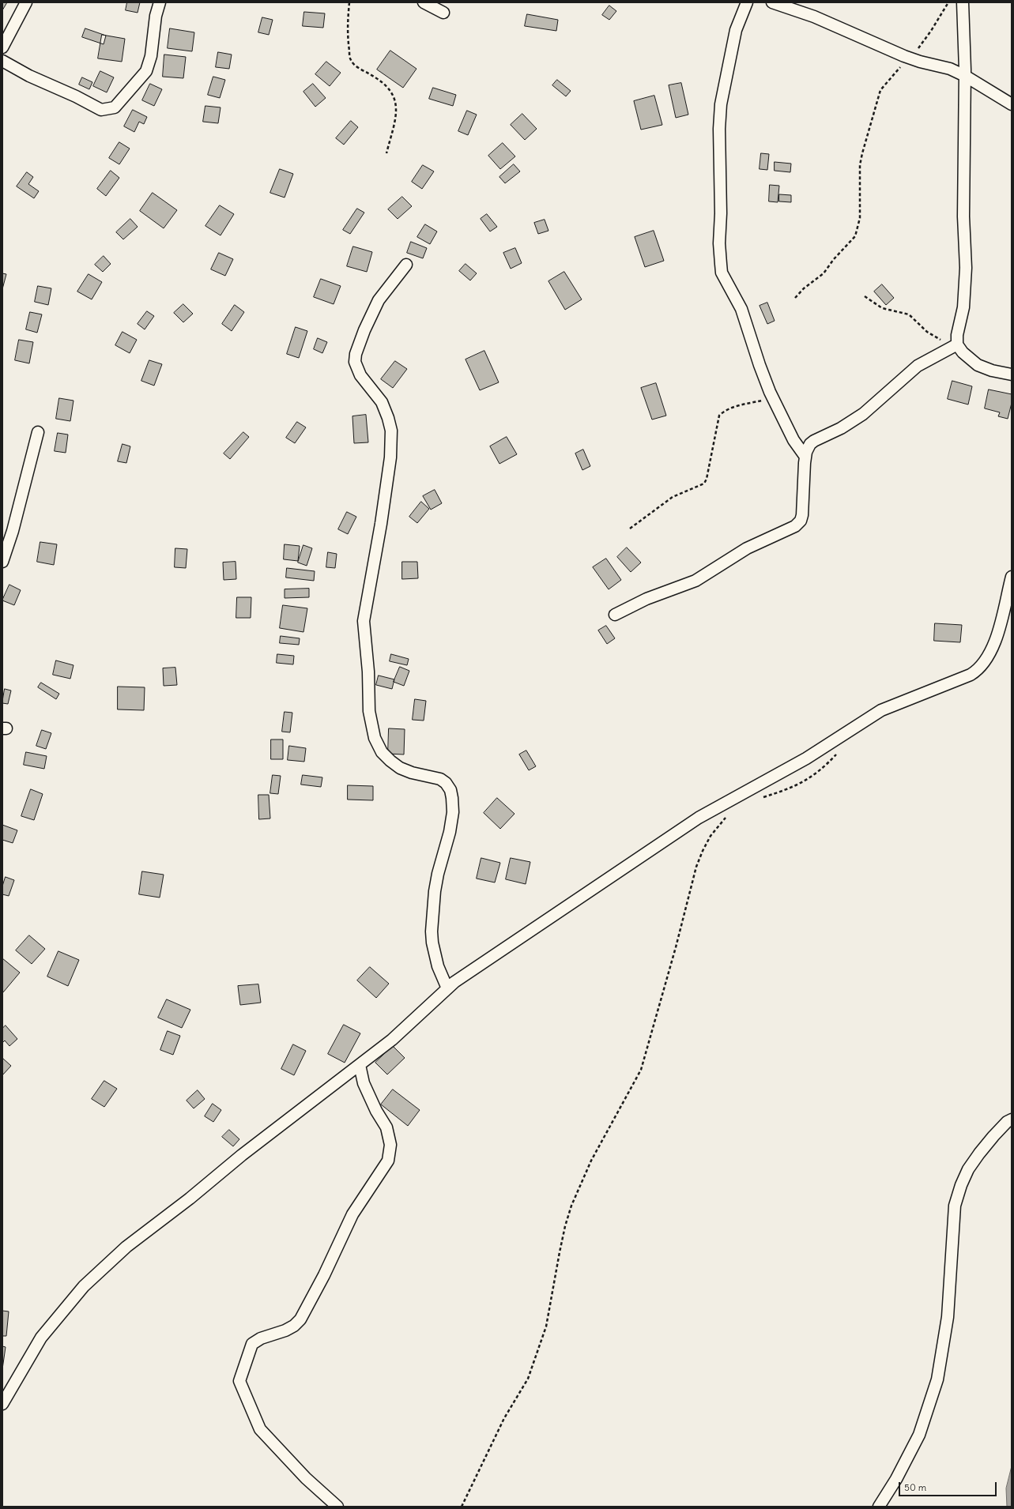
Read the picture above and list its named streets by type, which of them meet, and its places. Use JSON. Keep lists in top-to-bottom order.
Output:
{
  "scale_bar": "50 m"
}
